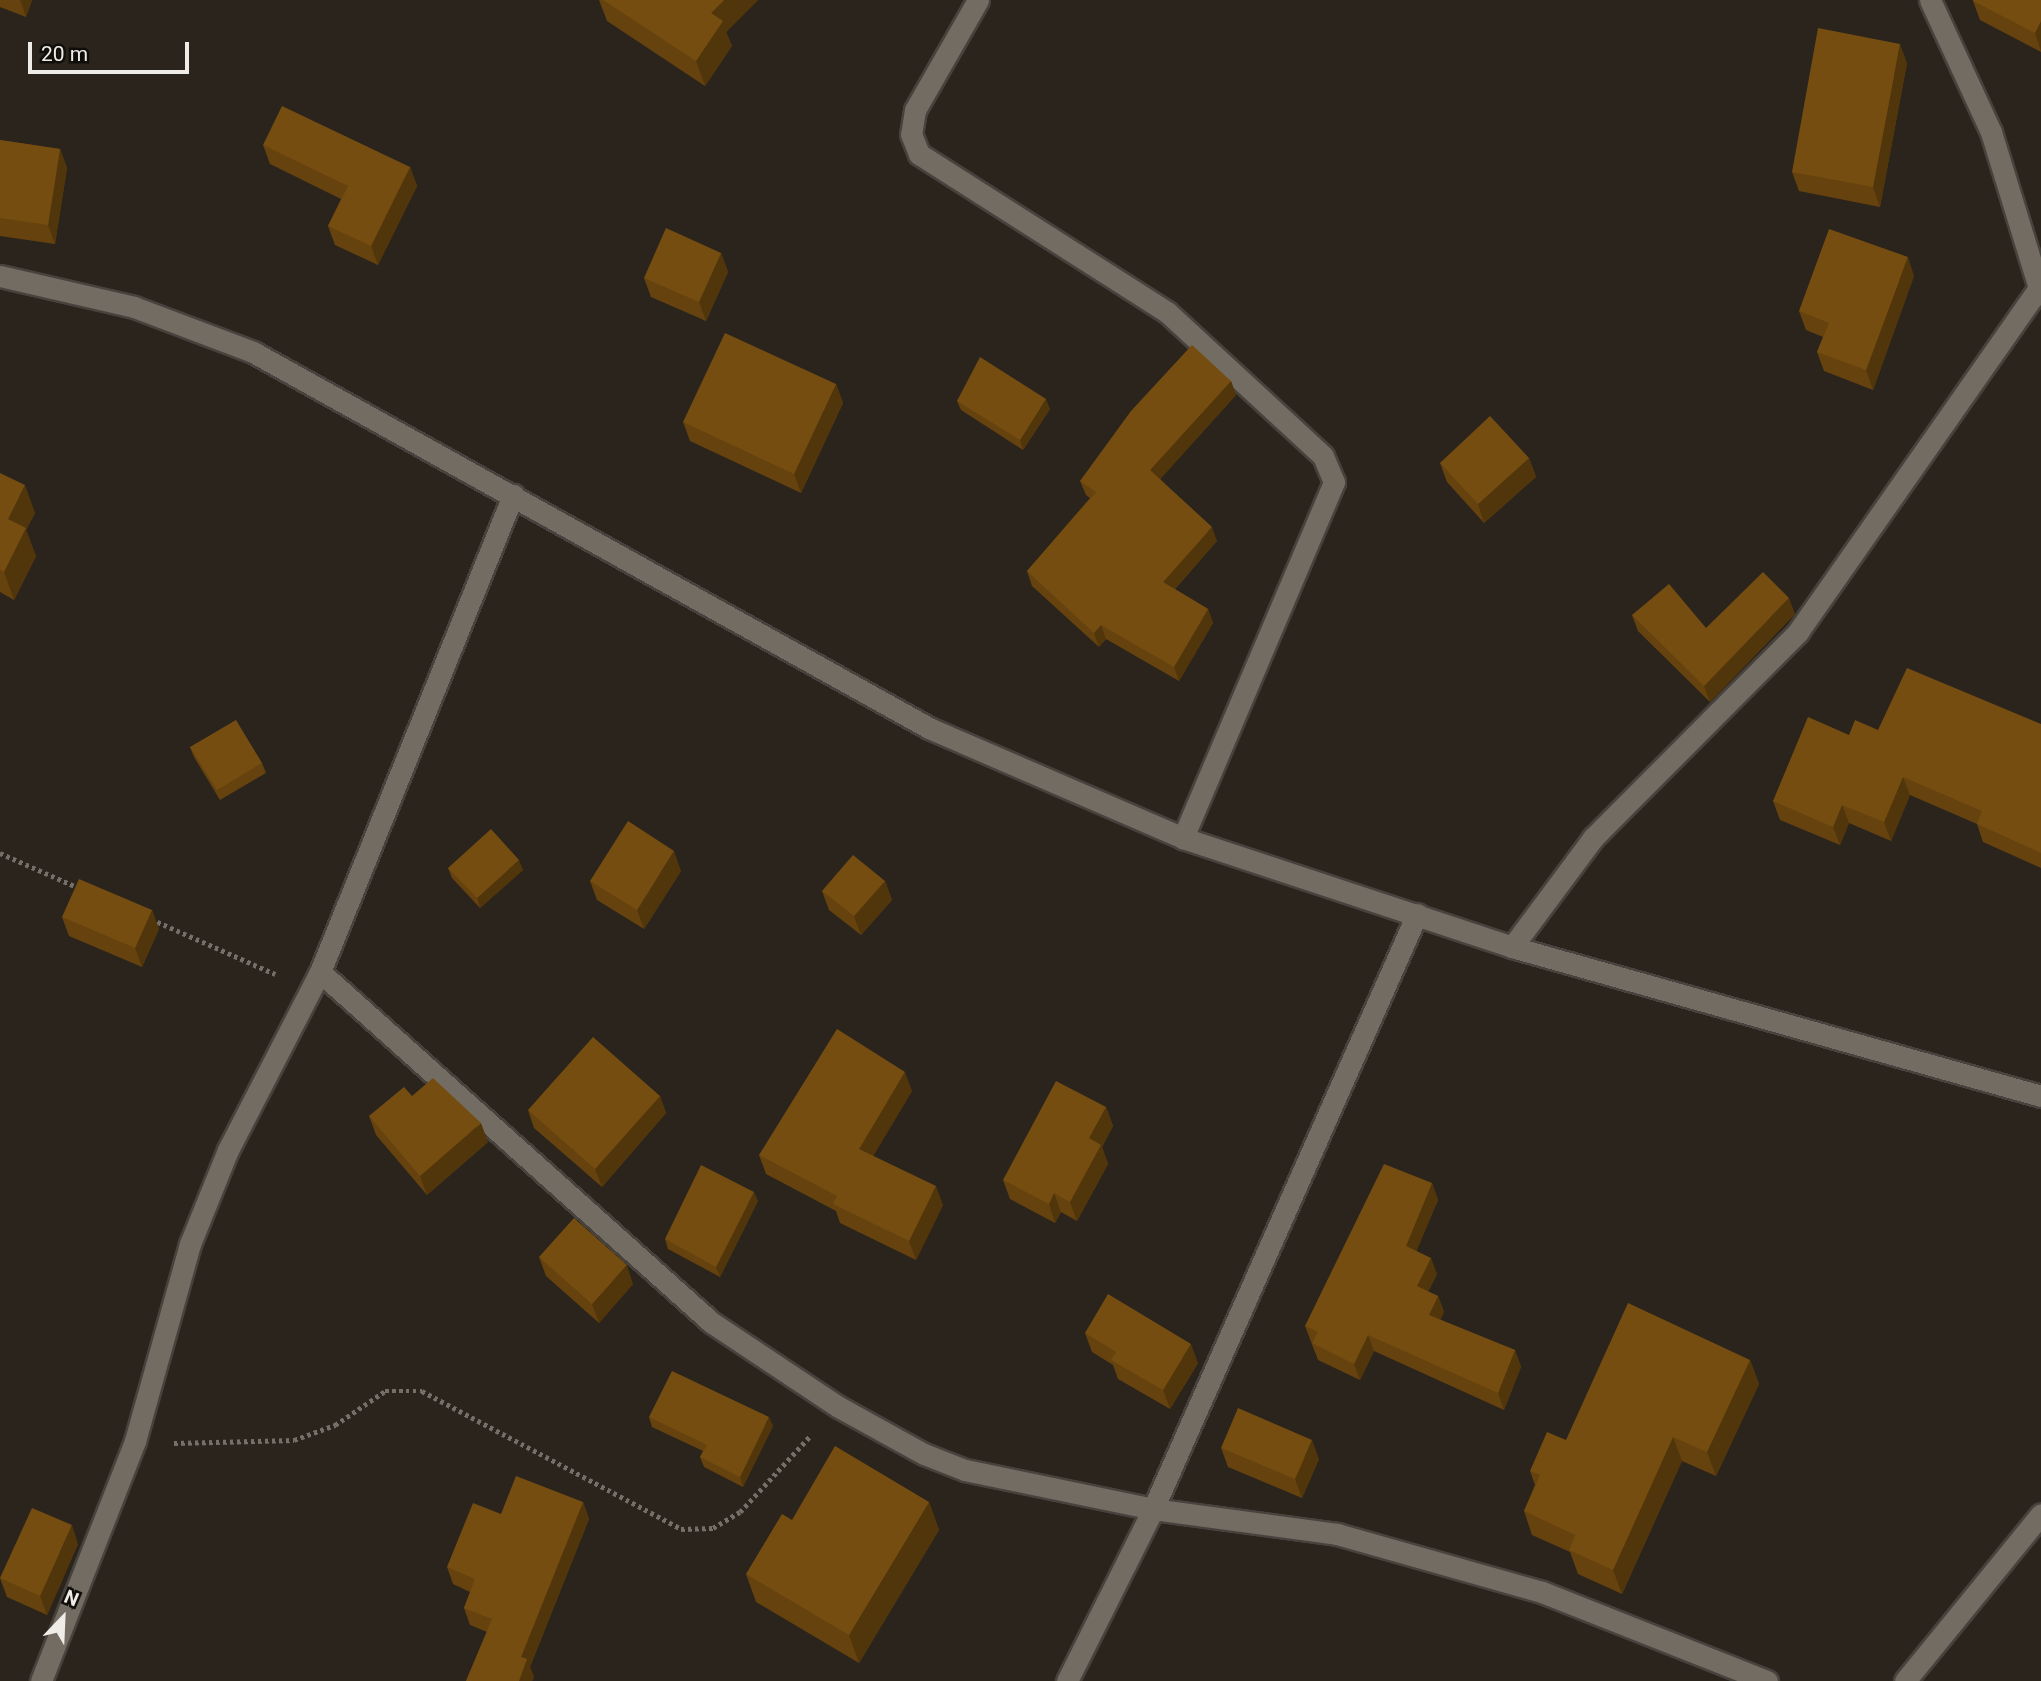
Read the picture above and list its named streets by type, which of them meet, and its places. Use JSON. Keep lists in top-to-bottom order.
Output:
{
  "scale_bar": "20 m",
  "north": "top right"
}
